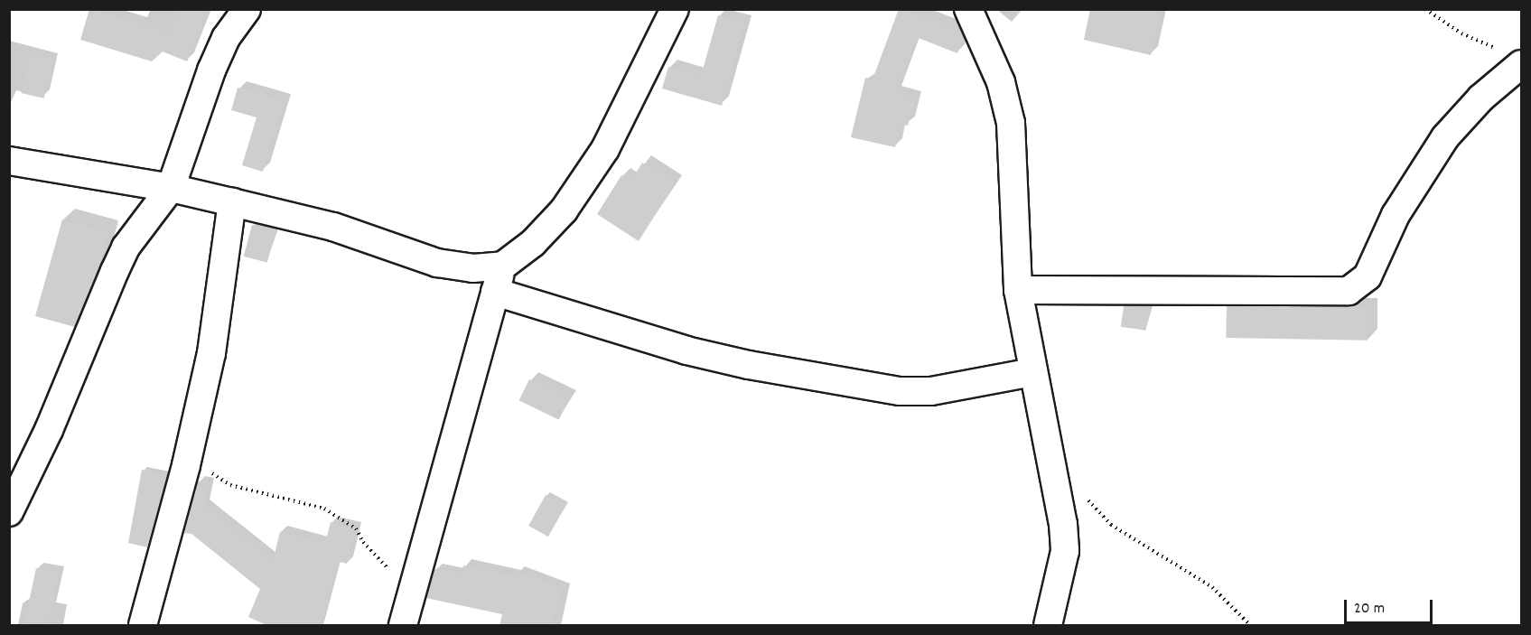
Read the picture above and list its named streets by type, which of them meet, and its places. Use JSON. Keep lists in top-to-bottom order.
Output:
{
  "scale_bar": "20 m"
}
